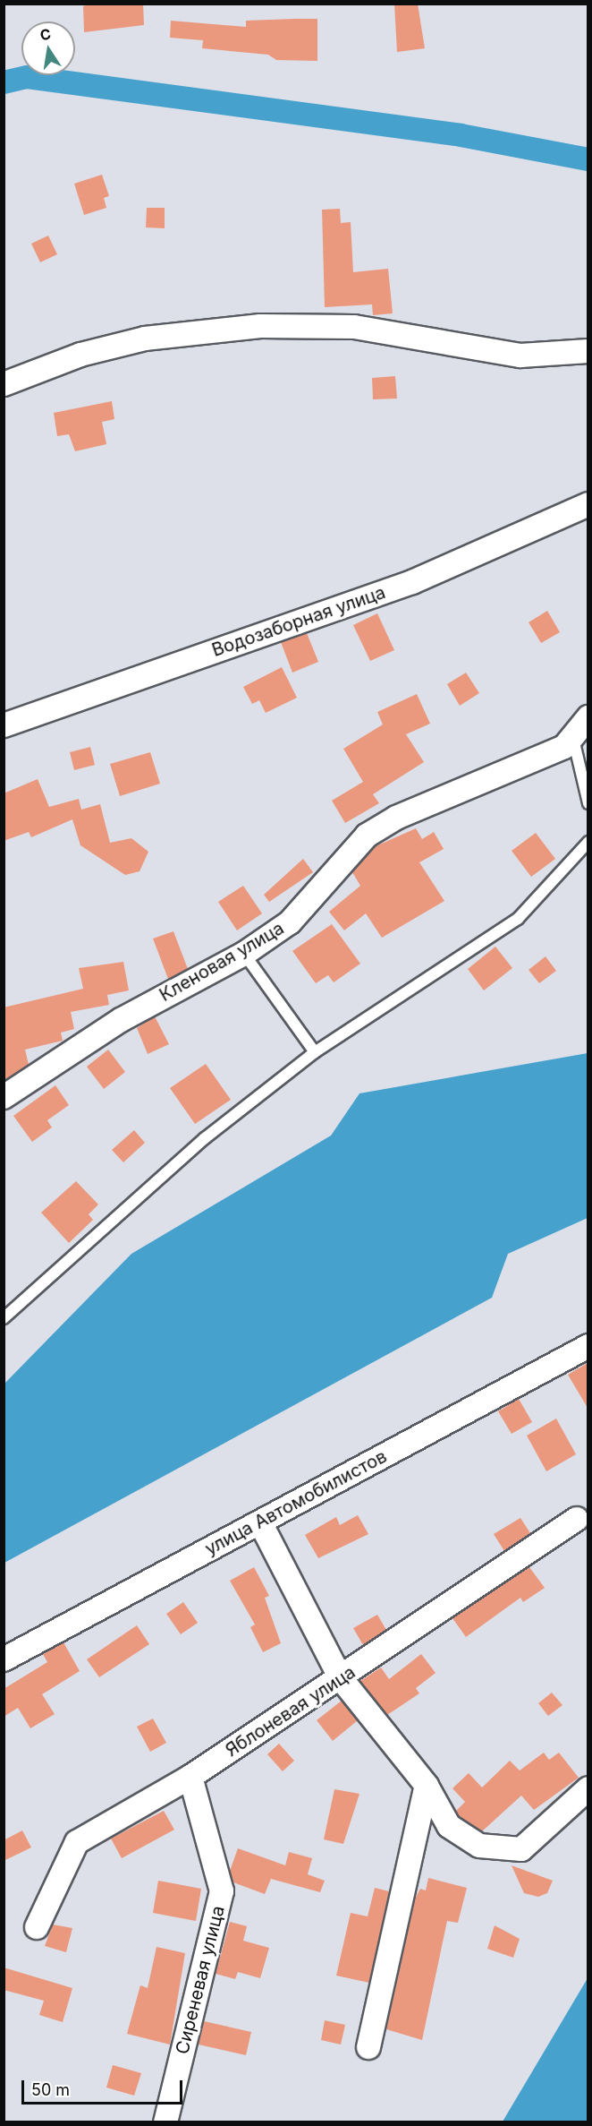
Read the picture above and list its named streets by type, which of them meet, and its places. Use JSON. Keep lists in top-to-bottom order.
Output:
{
  "streets": {
    "street": [
      "Водозаборная улица",
      "Кленовая улица",
      "улица Автомобилистов",
      "Яблоневая улица",
      "Сиреневая улица"
    ]
  },
  "crossings": [
    ["Яблоневая улица", "Сиреневая улица"]
  ],
  "scale_bar": "50 m",
  "north": "top"
}
